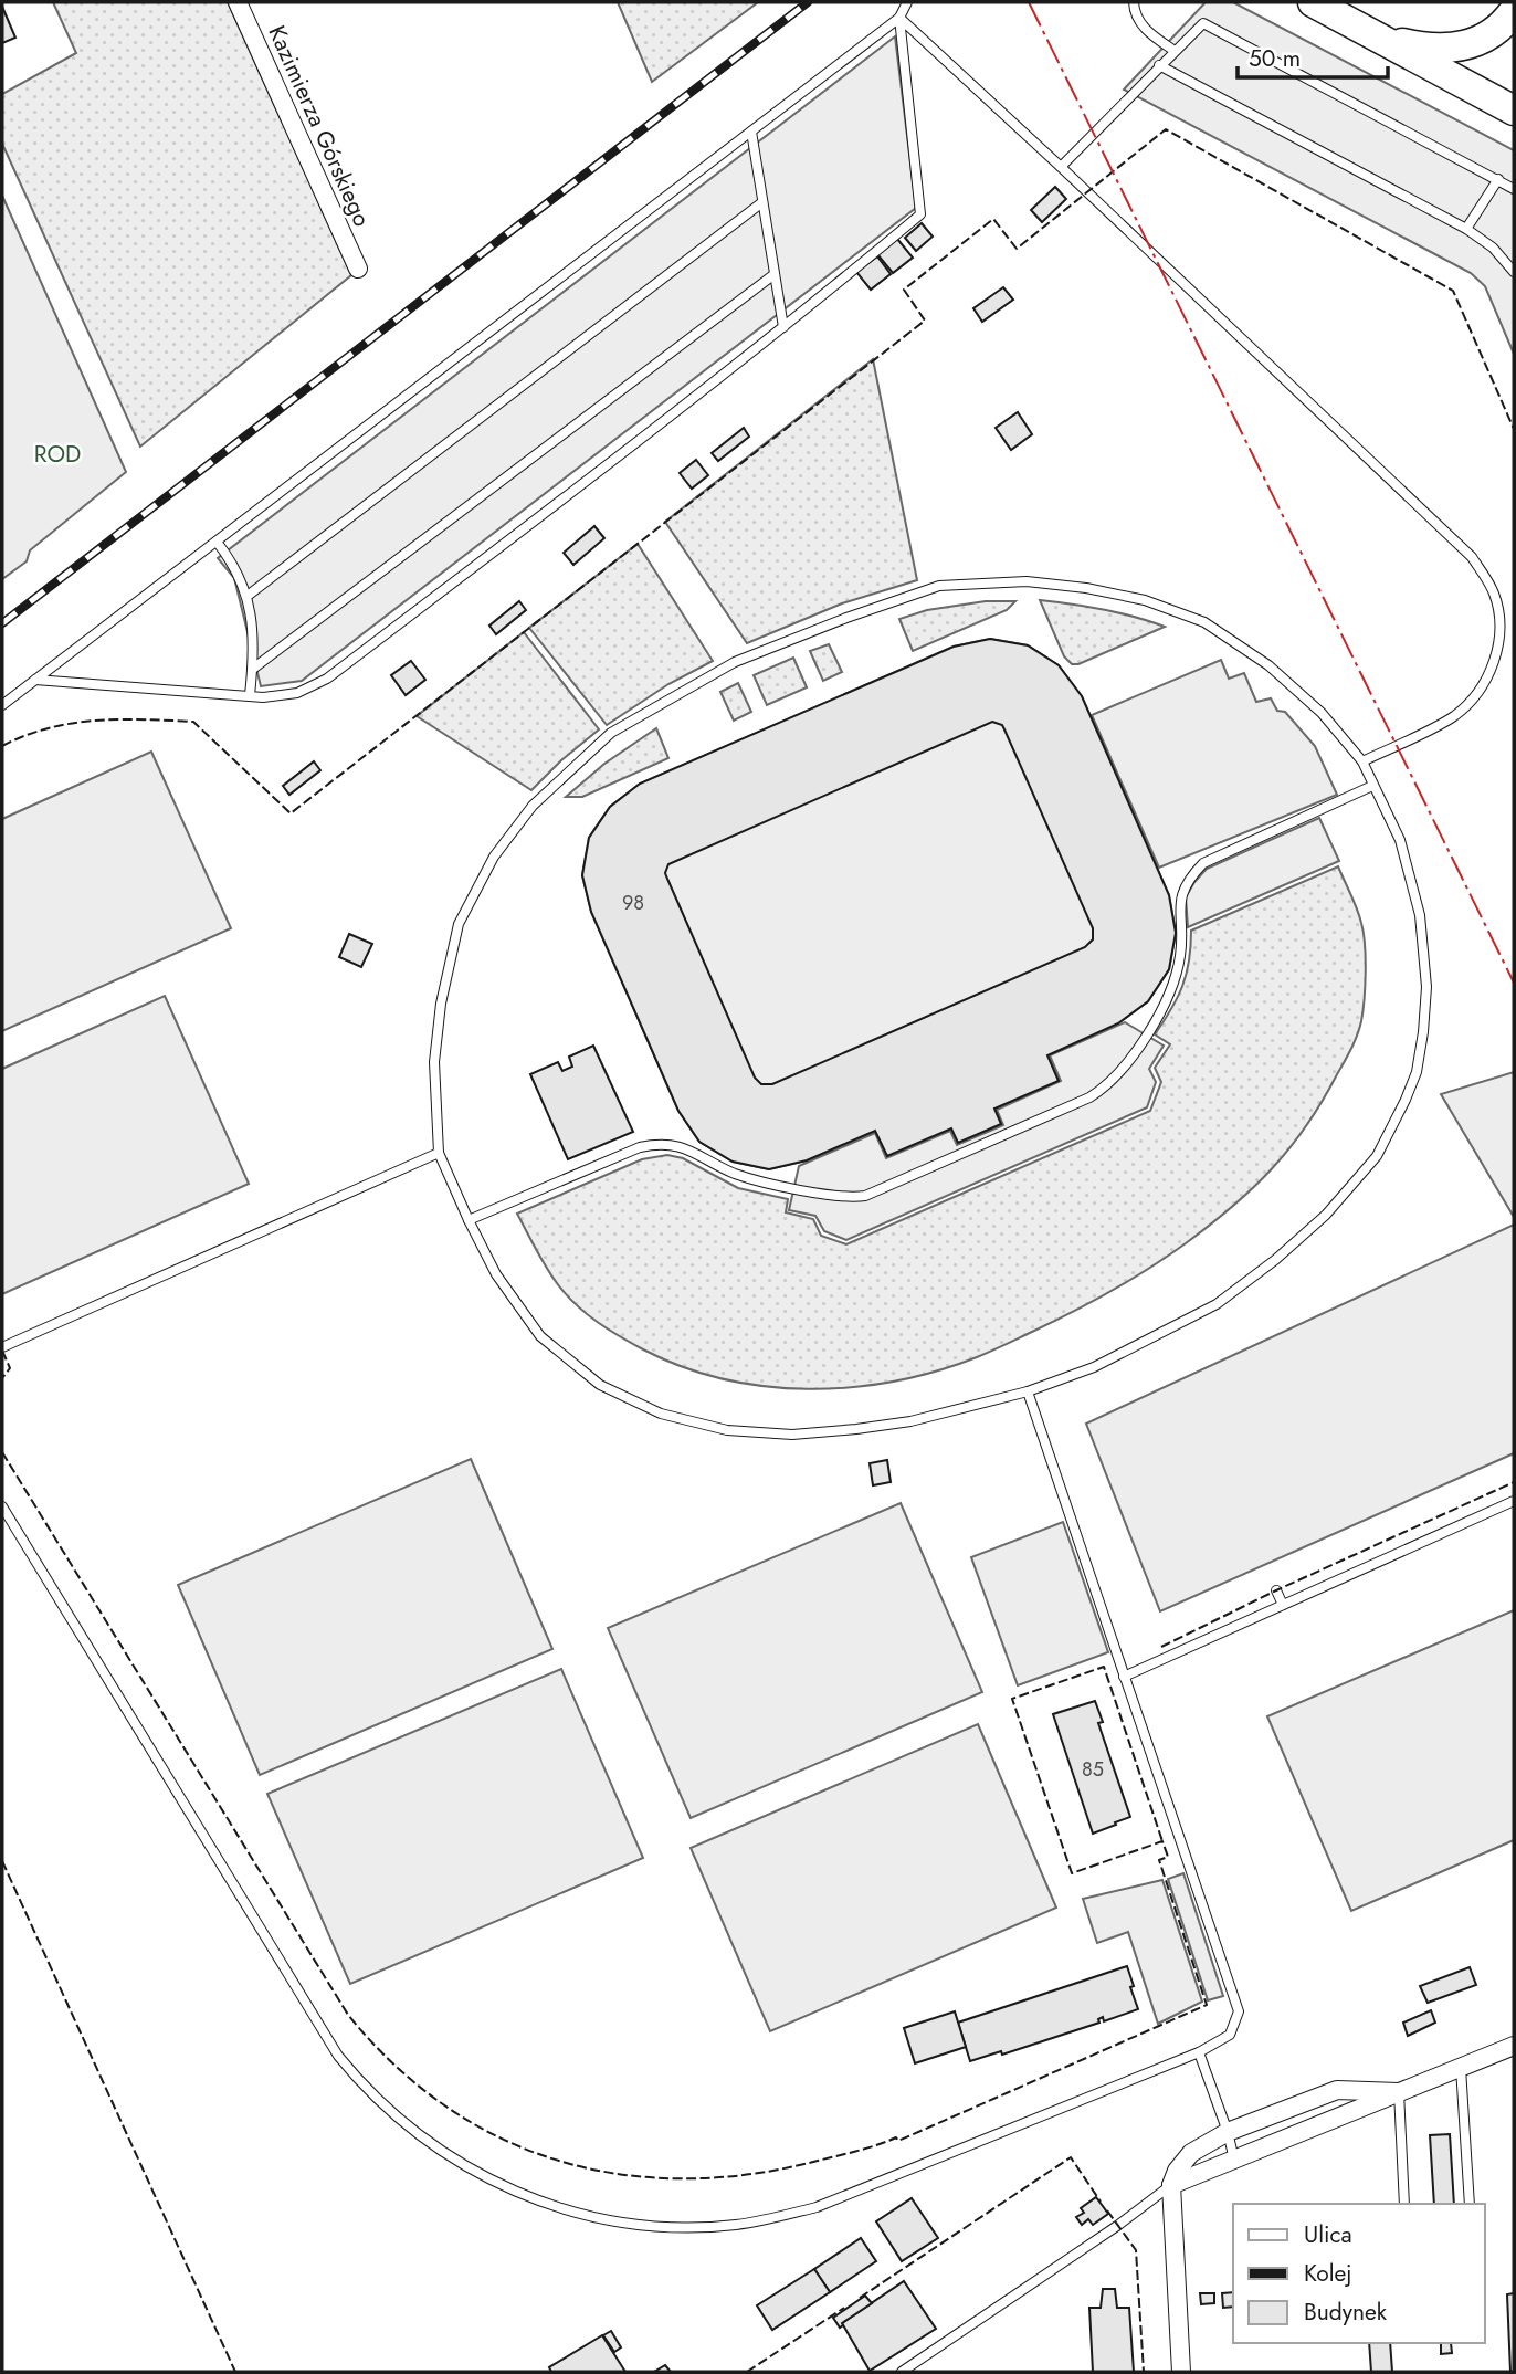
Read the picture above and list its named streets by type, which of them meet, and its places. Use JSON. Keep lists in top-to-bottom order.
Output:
{
  "streets": {
    "street": ["Kazimierza Górskiego"]
  },
  "parks": ["ROD"],
  "house_numbers": ["98", "85"],
  "legend": ["Ulica", "Kolej", "Budynek"],
  "scale_bar": "50 m"
}
